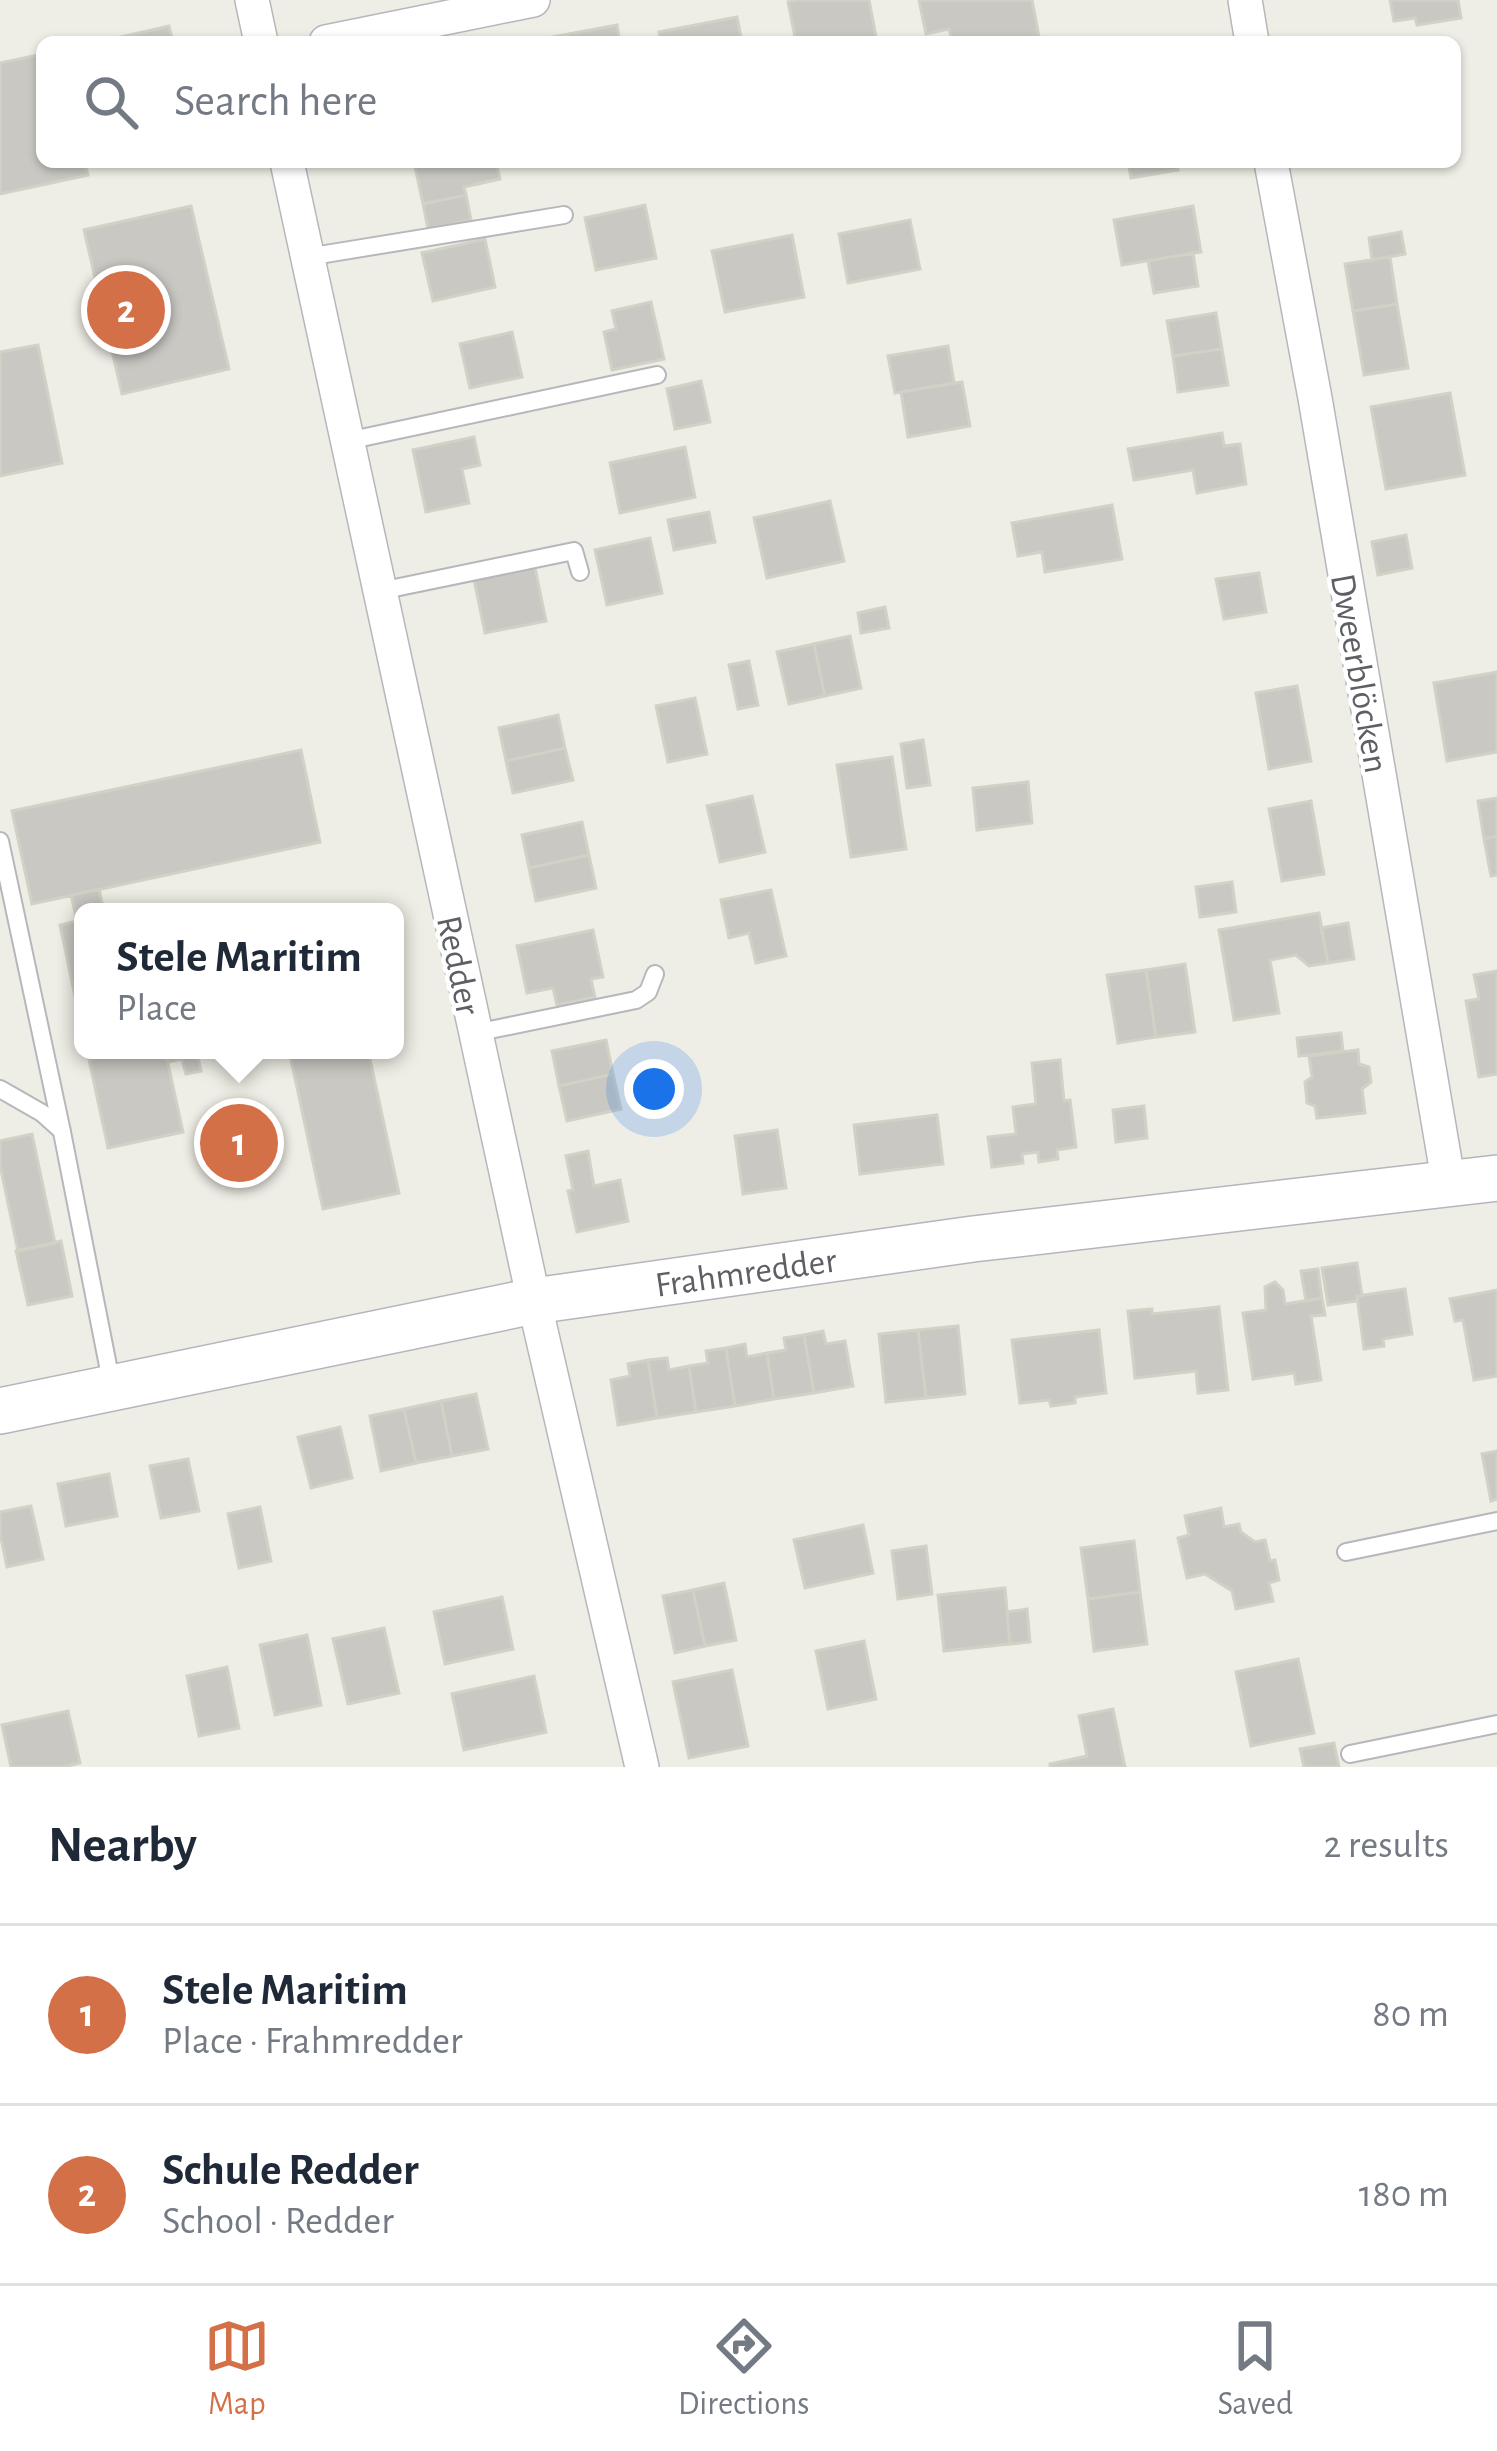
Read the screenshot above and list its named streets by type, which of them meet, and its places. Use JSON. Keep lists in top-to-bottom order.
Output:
{
  "streets": {
    "street": ["Dweerblöcken", "Redder", "Frahmredder"]
  },
  "crossings": [
    ["Dweerblöcken", "Frahmredder"],
    ["Redder", "Frahmredder"]
  ],
  "page": {
    "search": "Search here",
    "pins": ["2", "1"],
    "popup": ["Stele Maritim", "Place"],
    "heading": ["Nearby", "2 results"],
    "list": [
      {
        "mark": "1",
        "name": "Stele Maritim",
        "note": "Place · Frahmredder",
        "value": "80 m"
      },
      {
        "mark": "2",
        "name": "Schule Redder",
        "note": "School · Redder",
        "value": "180 m"
      }
    ],
    "nav": ["Map", "Directions", "Saved"]
  }
}
